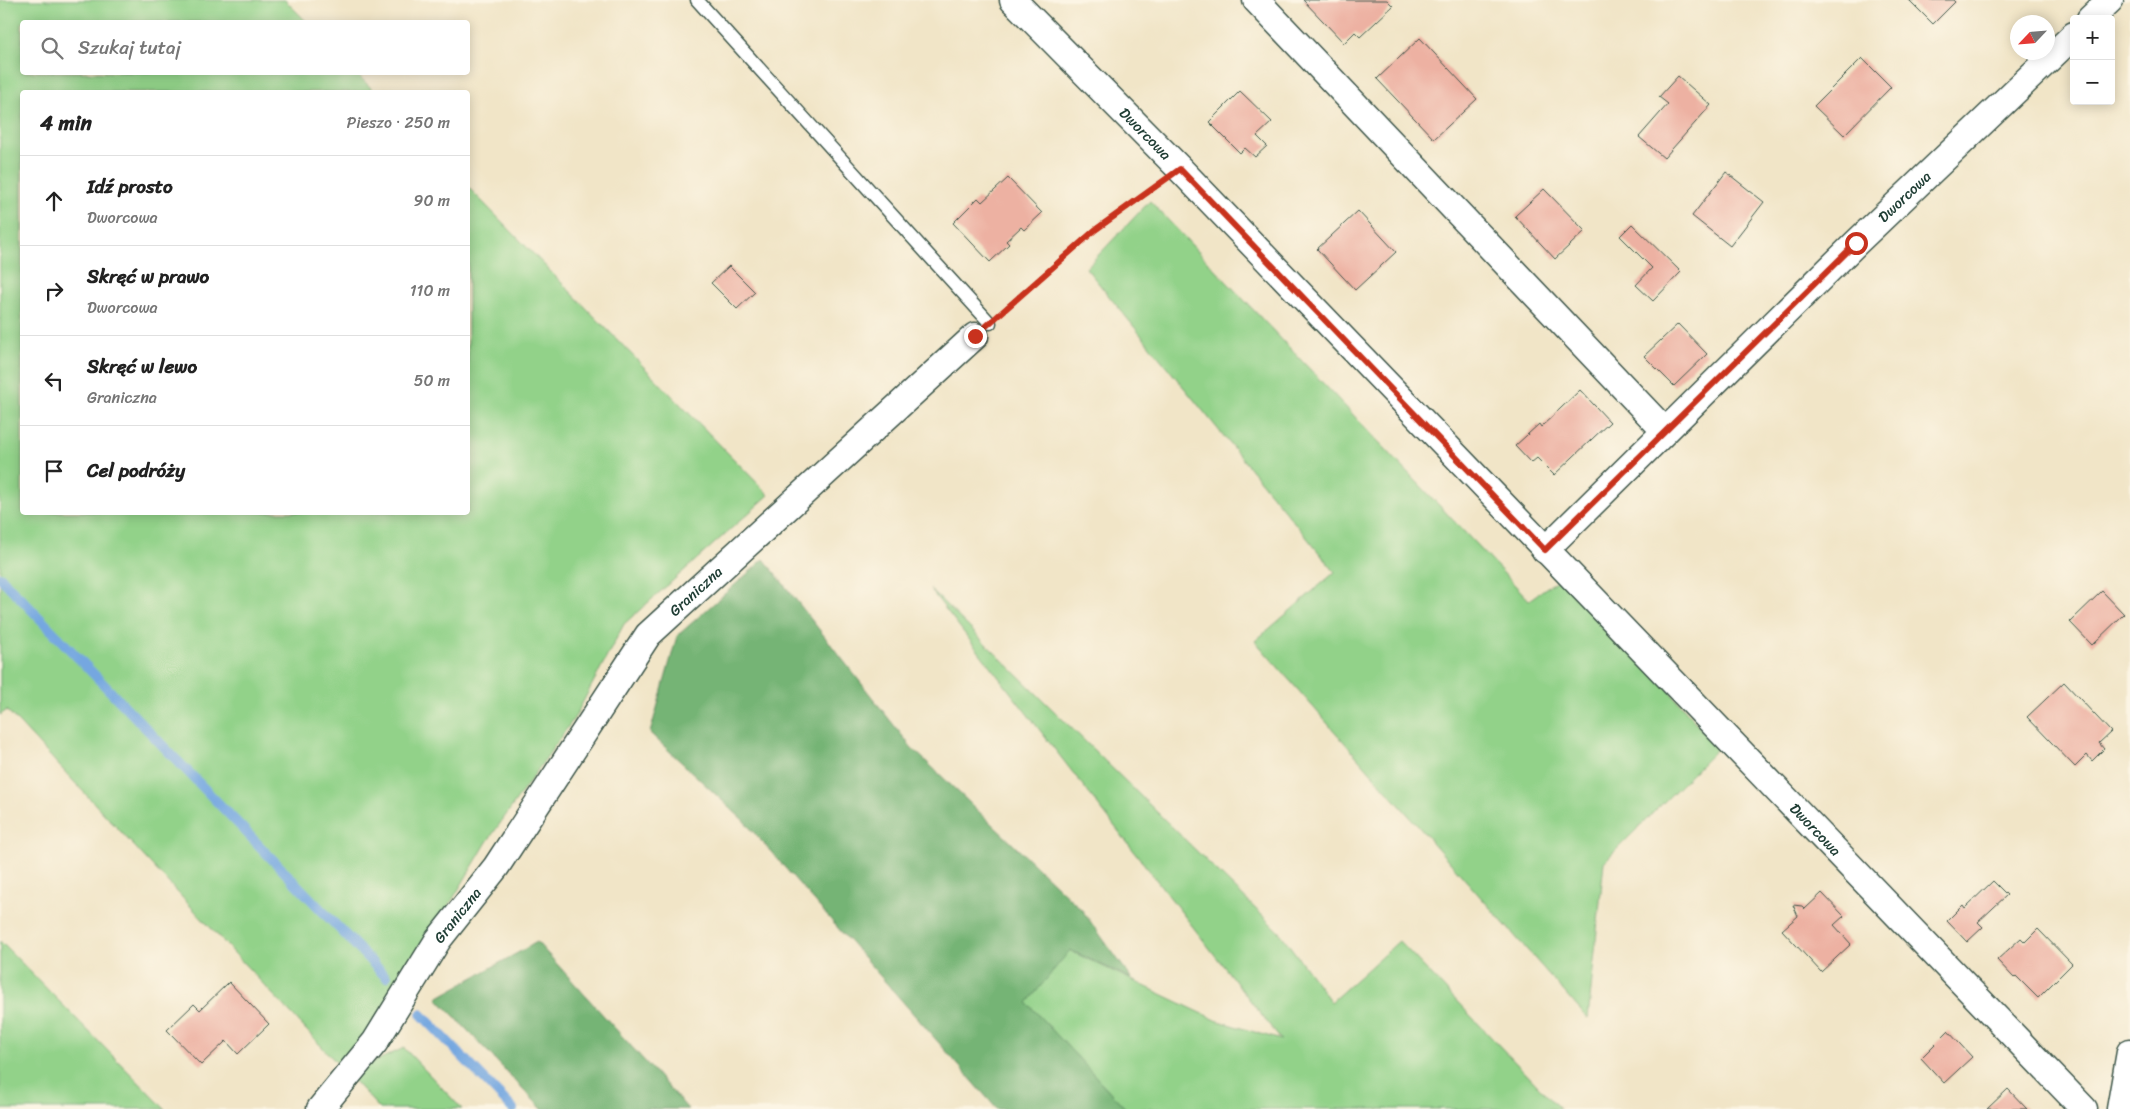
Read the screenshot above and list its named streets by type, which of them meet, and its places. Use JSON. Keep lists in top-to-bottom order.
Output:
{
  "streets": {
    "street": ["Dworcowa", "Graniczna"]
  },
  "north": "bottom left",
  "page": {
    "map_buttons": ["+", "−"],
    "search": "Szukaj tutaj",
    "heading": ["4 min", "Pieszo · 250 m"],
    "list": [
      ["Idź prosto", "Dworcowa", "90 m"],
      ["Skręć w prawo", "Dworcowa", "110 m"],
      ["Skręć w lewo", "Graniczna", "50 m"],
      "Cel podróży"
    ]
  }
}
